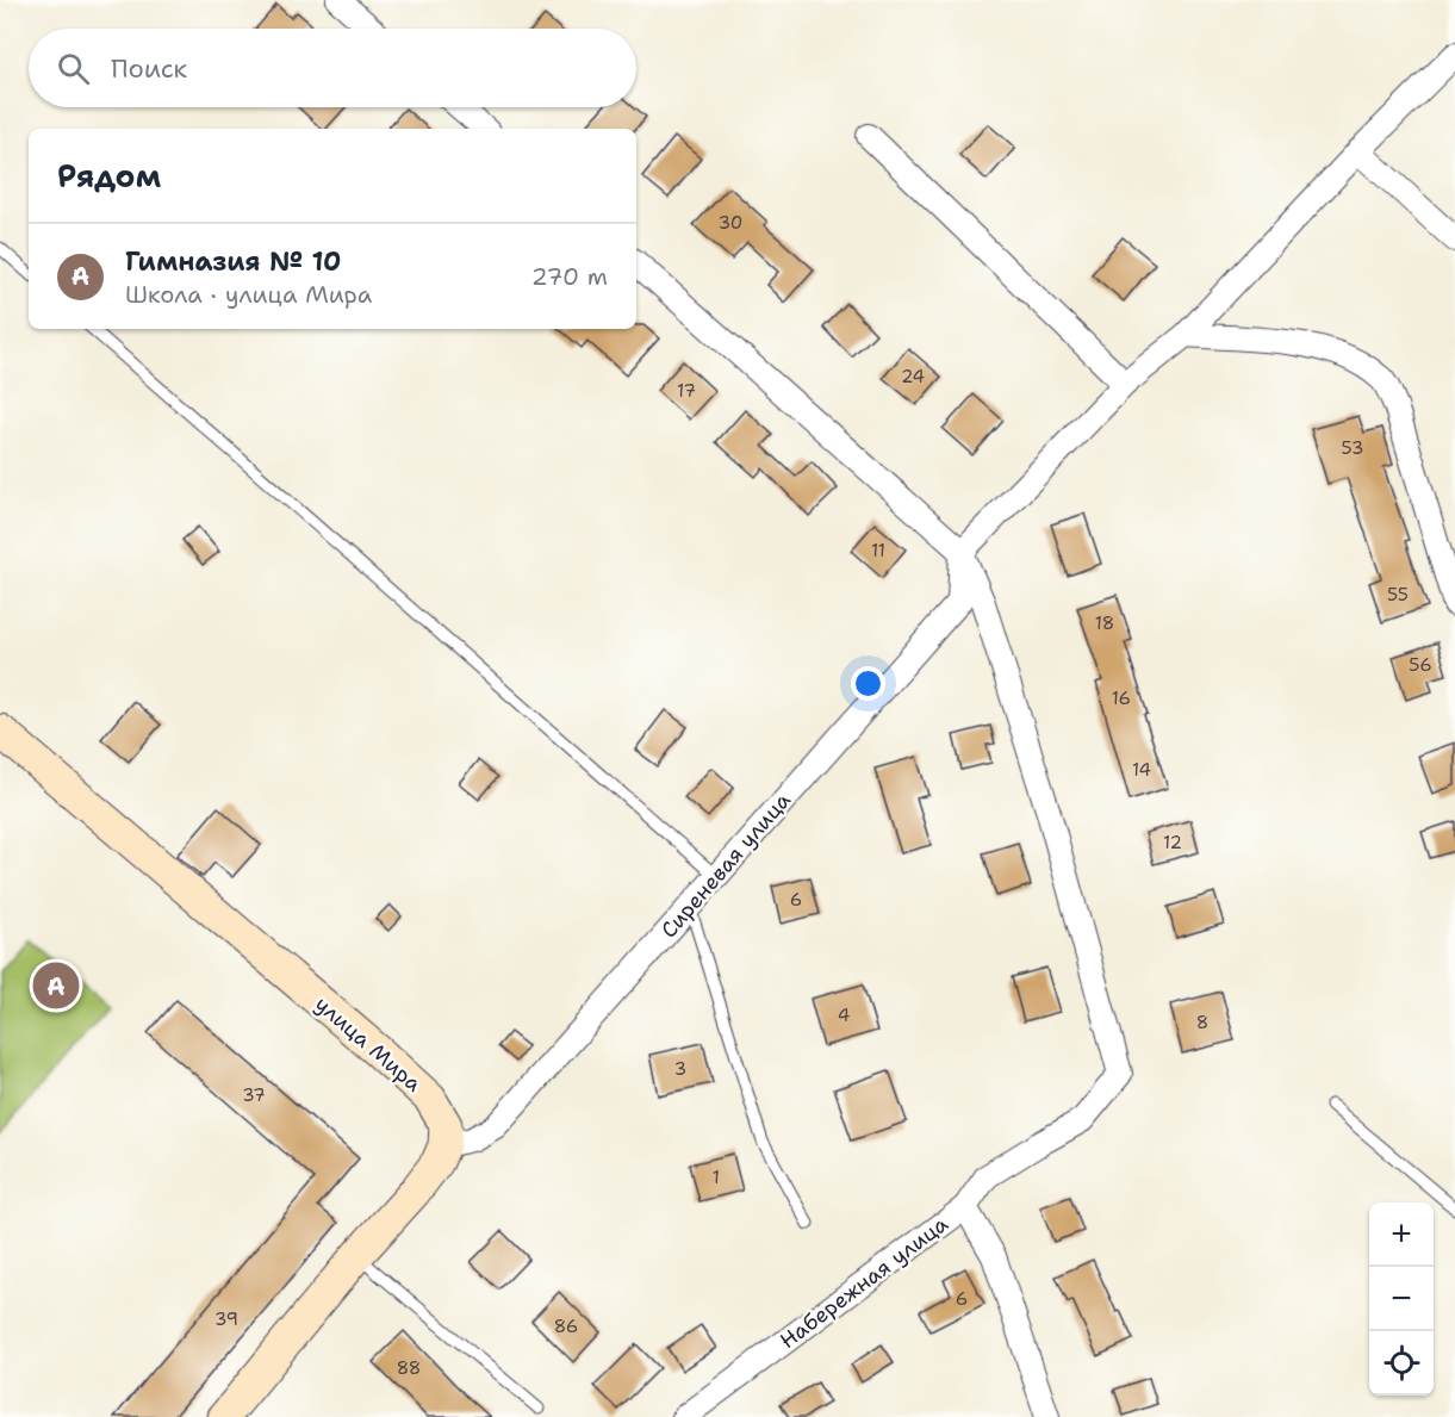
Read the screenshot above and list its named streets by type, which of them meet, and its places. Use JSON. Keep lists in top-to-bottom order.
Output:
{
  "streets": {
    "street": ["Сиреневая улица", "улица Мира", "Набережная улица"]
  },
  "crossings": [
    ["Сиреневая улица", "улица Мира"]
  ],
  "house_numbers": [
    "30",
    "24",
    "17",
    "53",
    "11",
    "55",
    "18",
    "56",
    "16",
    "14",
    "12",
    "6",
    "4",
    "8",
    "3",
    "37",
    "1",
    "6",
    "39",
    "86",
    "88"
  ],
  "page": {
    "search": "Поиск",
    "heading": "Рядом",
    "list": [
      {
        "mark": "A",
        "name": "Гимназия № 10",
        "note": "Школа · улица Мира",
        "value": "270 m"
      }
    ],
    "pins": "A",
    "map_buttons": ["+", "−"]
  }
}
